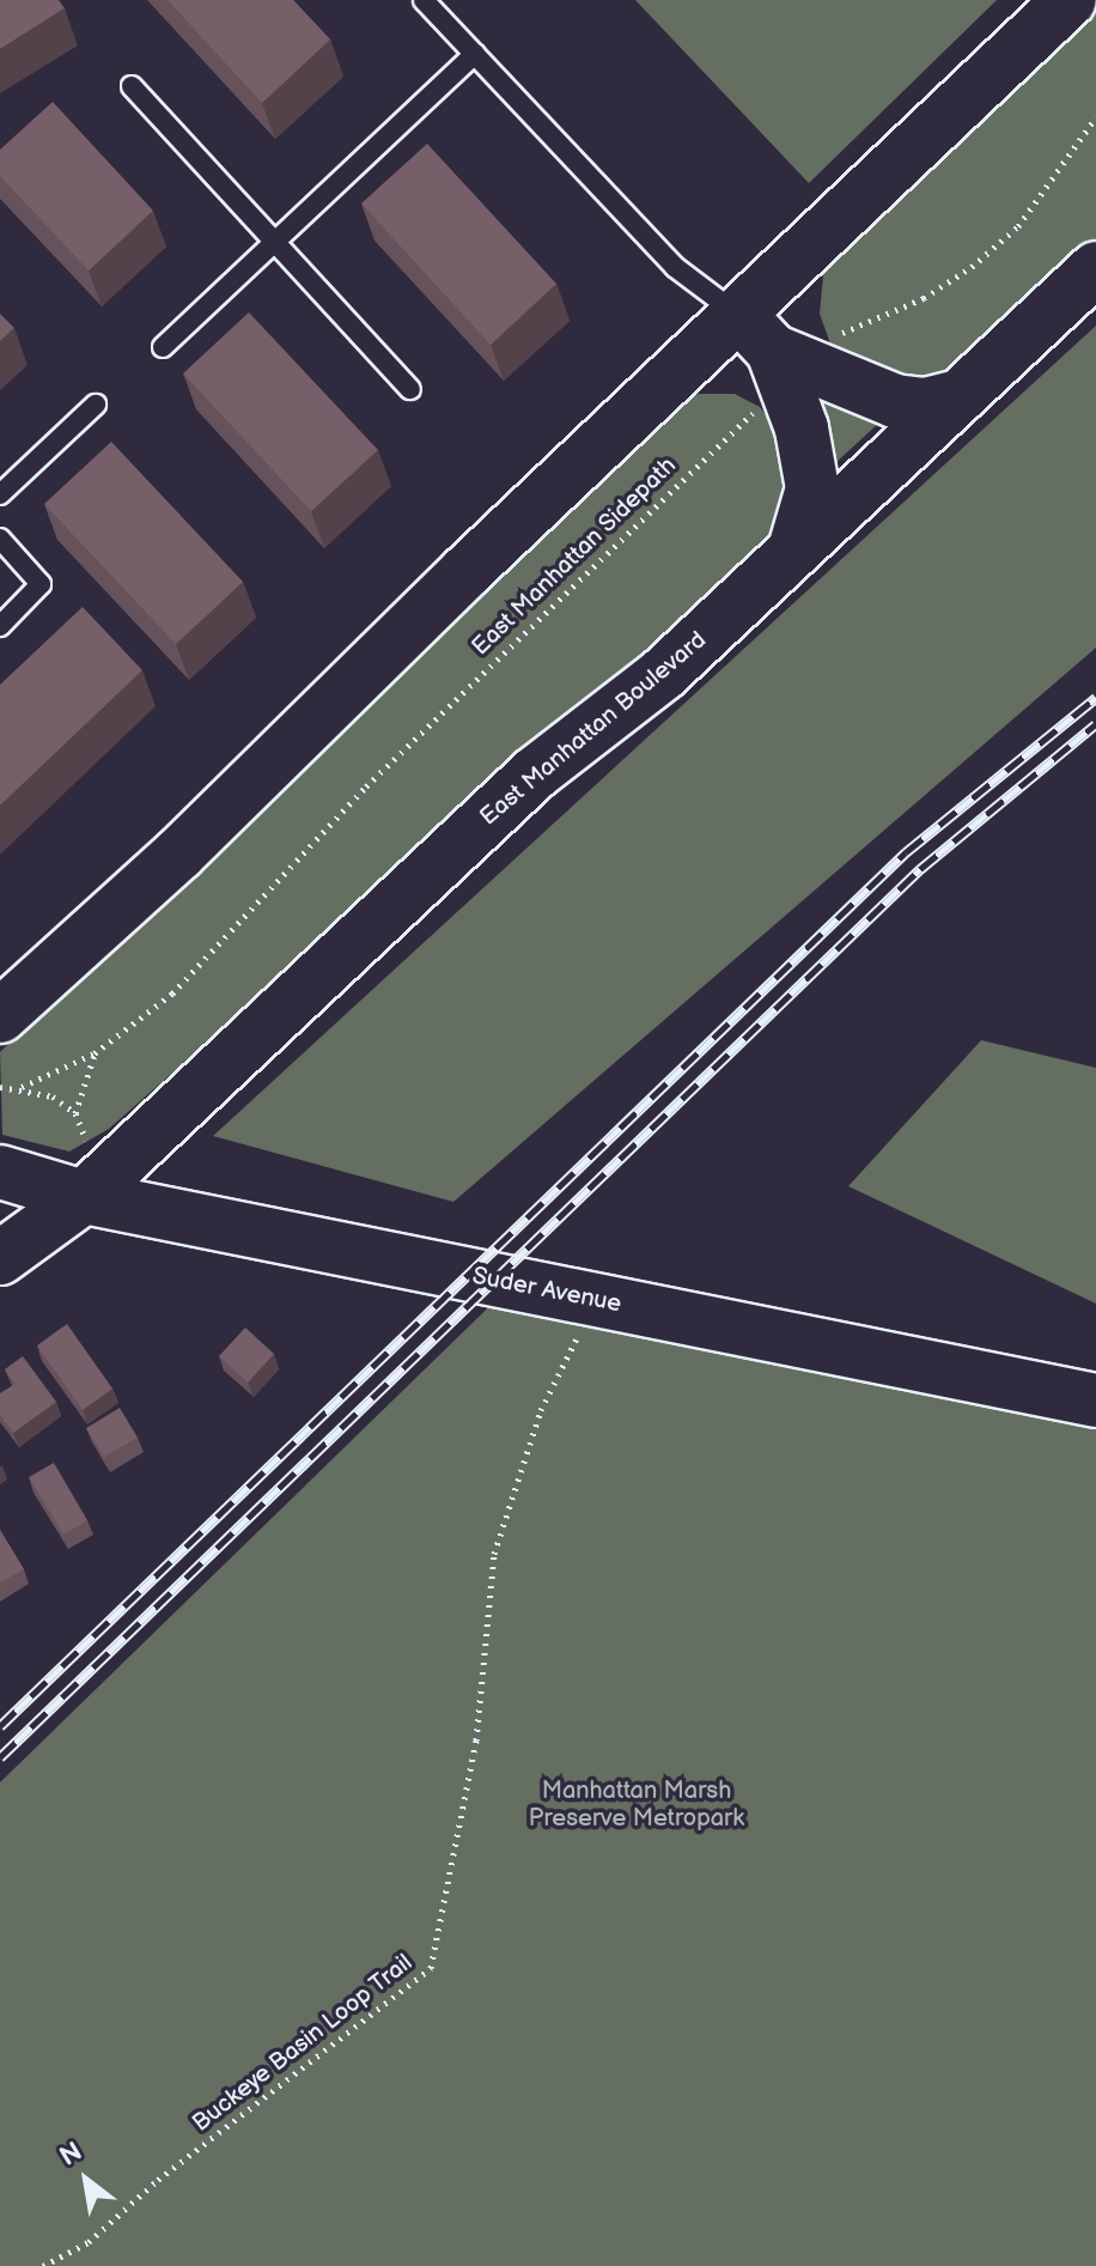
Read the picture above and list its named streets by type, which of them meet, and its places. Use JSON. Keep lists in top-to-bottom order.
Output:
{
  "streets": {
    "street": ["East Manhattan Boulevard", "Suder Avenue"],
    "path": ["East Manhattan Sidepath", "Buckeye Basin Loop Trail"]
  },
  "crossings": [
    ["East Manhattan Boulevard", "Suder Avenue"]
  ],
  "parks": ["Manhattan Marsh Preserve Metropark"],
  "north": "top left"
}
